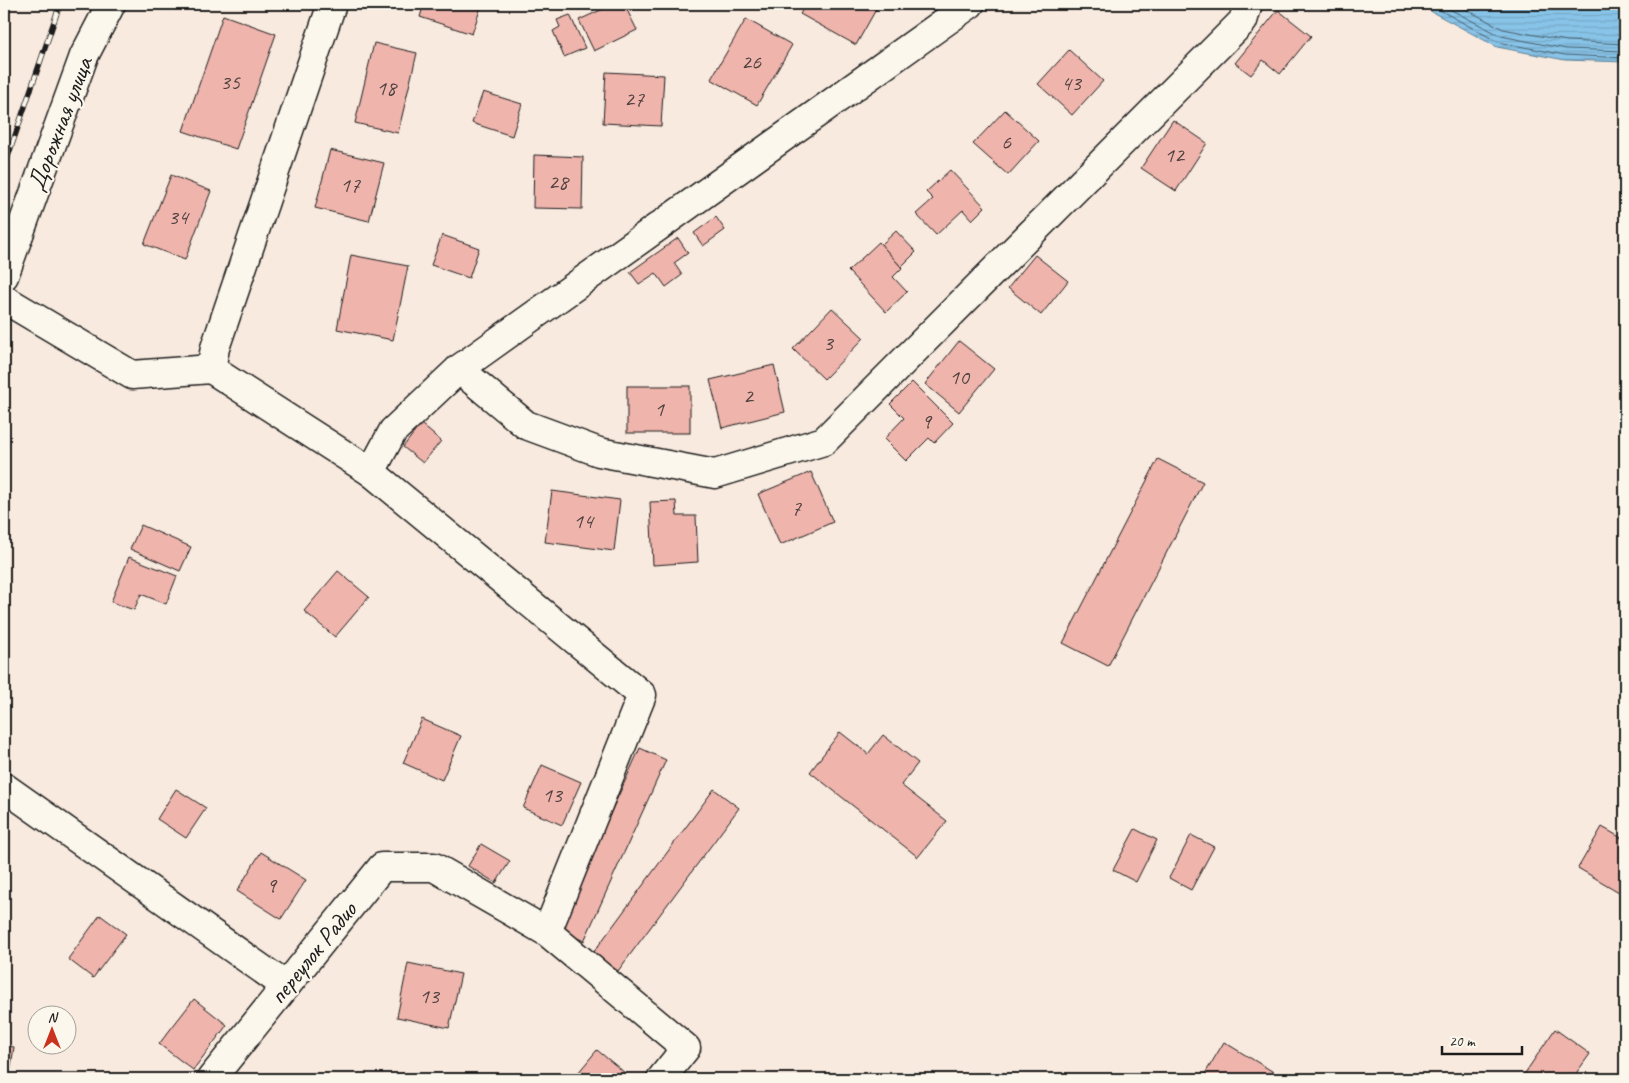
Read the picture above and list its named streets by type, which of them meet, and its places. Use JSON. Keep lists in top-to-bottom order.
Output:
{
  "streets": {
    "street": ["Дорожная улица", "переулок Радио"]
  },
  "house_numbers": [
    "26",
    "35",
    "43",
    "18",
    "27",
    "6",
    "12",
    "28",
    "17",
    "34",
    "3",
    "10",
    "2",
    "1",
    "9",
    "7",
    "14",
    "13",
    "9",
    "13"
  ],
  "scale_bar": "20 m",
  "north": "top"
}
